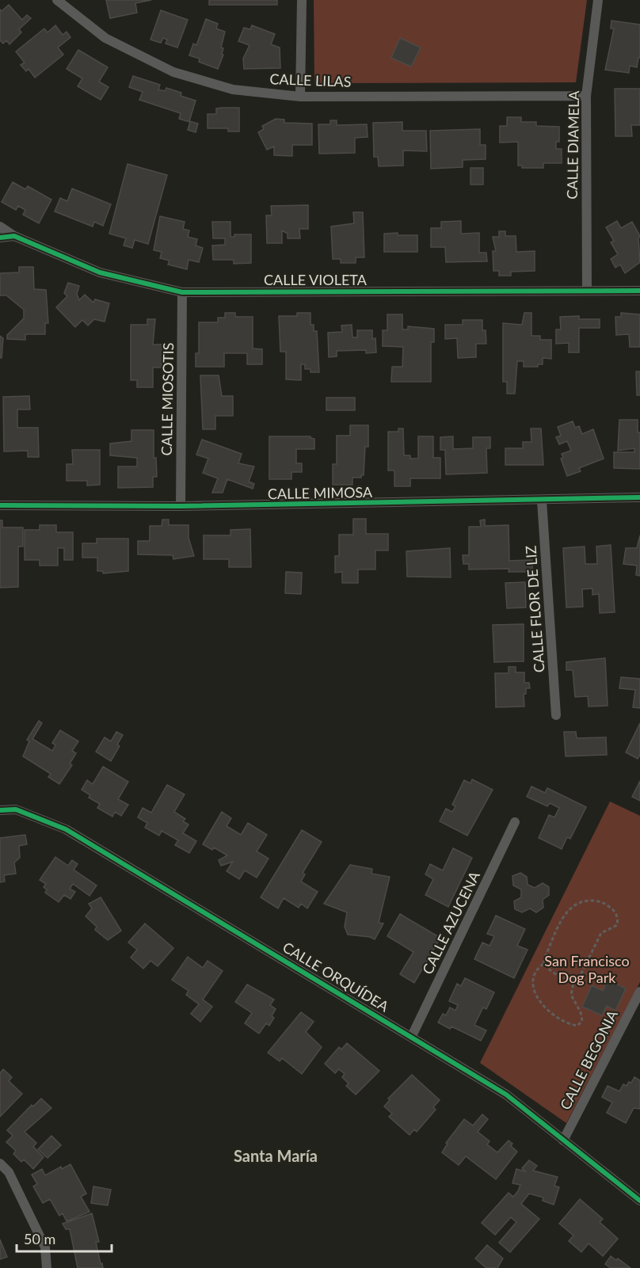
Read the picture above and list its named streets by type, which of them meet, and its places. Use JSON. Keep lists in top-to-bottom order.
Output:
{
  "streets": {
    "street": [
      "CALLE LILAS",
      "CALLE DIAMELA",
      "CALLE VIOLETA",
      "CALLE MIOSOTIS",
      "CALLE MIMOSA",
      "CALLE FLOR DE LIZ",
      "CALLE AZUCENA",
      "CALLE ORQUÍDEA",
      "CALLE BEGONIA"
    ]
  },
  "crossings": [
    ["CALLE LILAS", "CALLE DIAMELA"],
    ["CALLE DIAMELA", "CALLE VIOLETA"],
    ["CALLE VIOLETA", "CALLE MIOSOTIS"],
    ["CALLE MIOSOTIS", "CALLE MIMOSA"],
    ["CALLE MIMOSA", "CALLE FLOR DE LIZ"],
    ["CALLE AZUCENA", "CALLE ORQUÍDEA"],
    ["CALLE ORQUÍDEA", "CALLE BEGONIA"]
  ],
  "districts": ["Santa María"],
  "parks": ["San Francisco Dog Park"],
  "scale_bar": "50 m"
}
